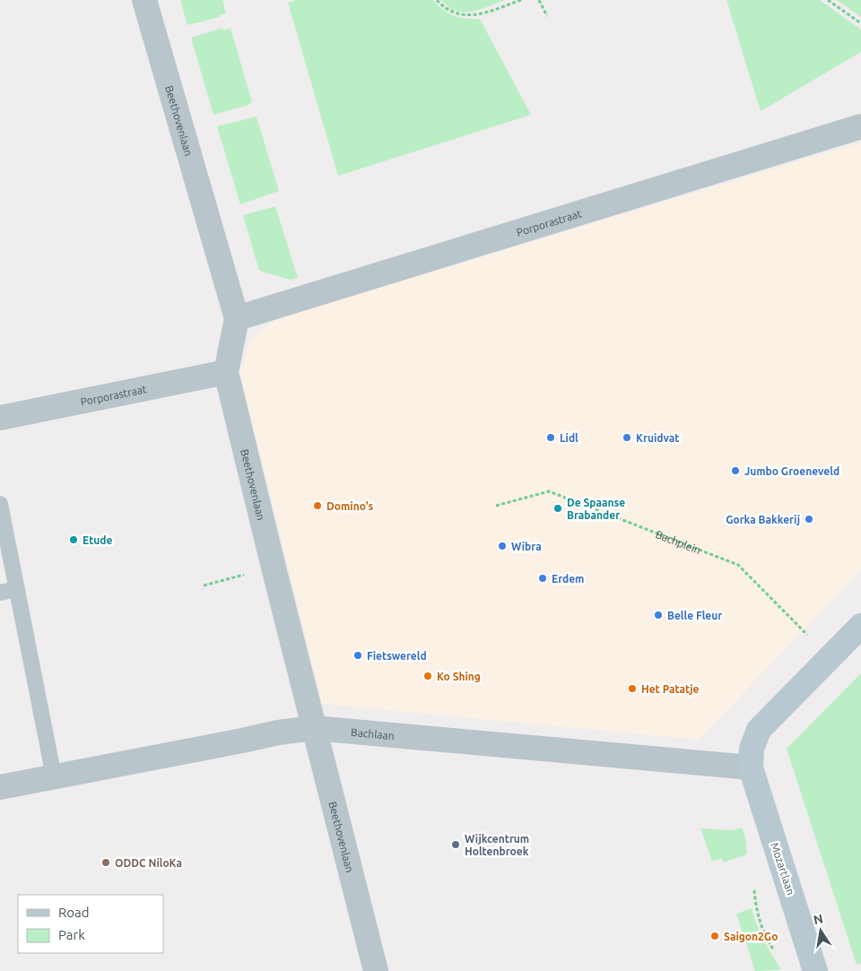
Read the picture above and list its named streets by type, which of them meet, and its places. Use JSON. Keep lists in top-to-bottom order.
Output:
{
  "streets": {
    "street": [
      "Beethovenlaan",
      "Porporastraat",
      "Bachlaan",
      "Mozartlaan"
    ],
    "path": ["Bachplein"]
  },
  "crossings": [
    ["Beethovenlaan", "Porporastraat"],
    ["Beethovenlaan", "Bachlaan"],
    ["Bachlaan", "Mozartlaan"]
  ],
  "places": [
    "Lidl",
    "Kruidvat",
    "Jumbo Groeneveld",
    "Domino's",
    "De Spaanse Brabander",
    "Gorka Bakkerij",
    "Etude",
    "Wibra",
    "Erdem",
    "Belle Fleur",
    "Fietswereld",
    "Ko Shing",
    "Het Patatje",
    "Wijkcentrum Holtenbroek",
    "ODDC NiloKa",
    "Saigon2Go"
  ],
  "legend": ["Road", "Park"],
  "north": "top"
}
